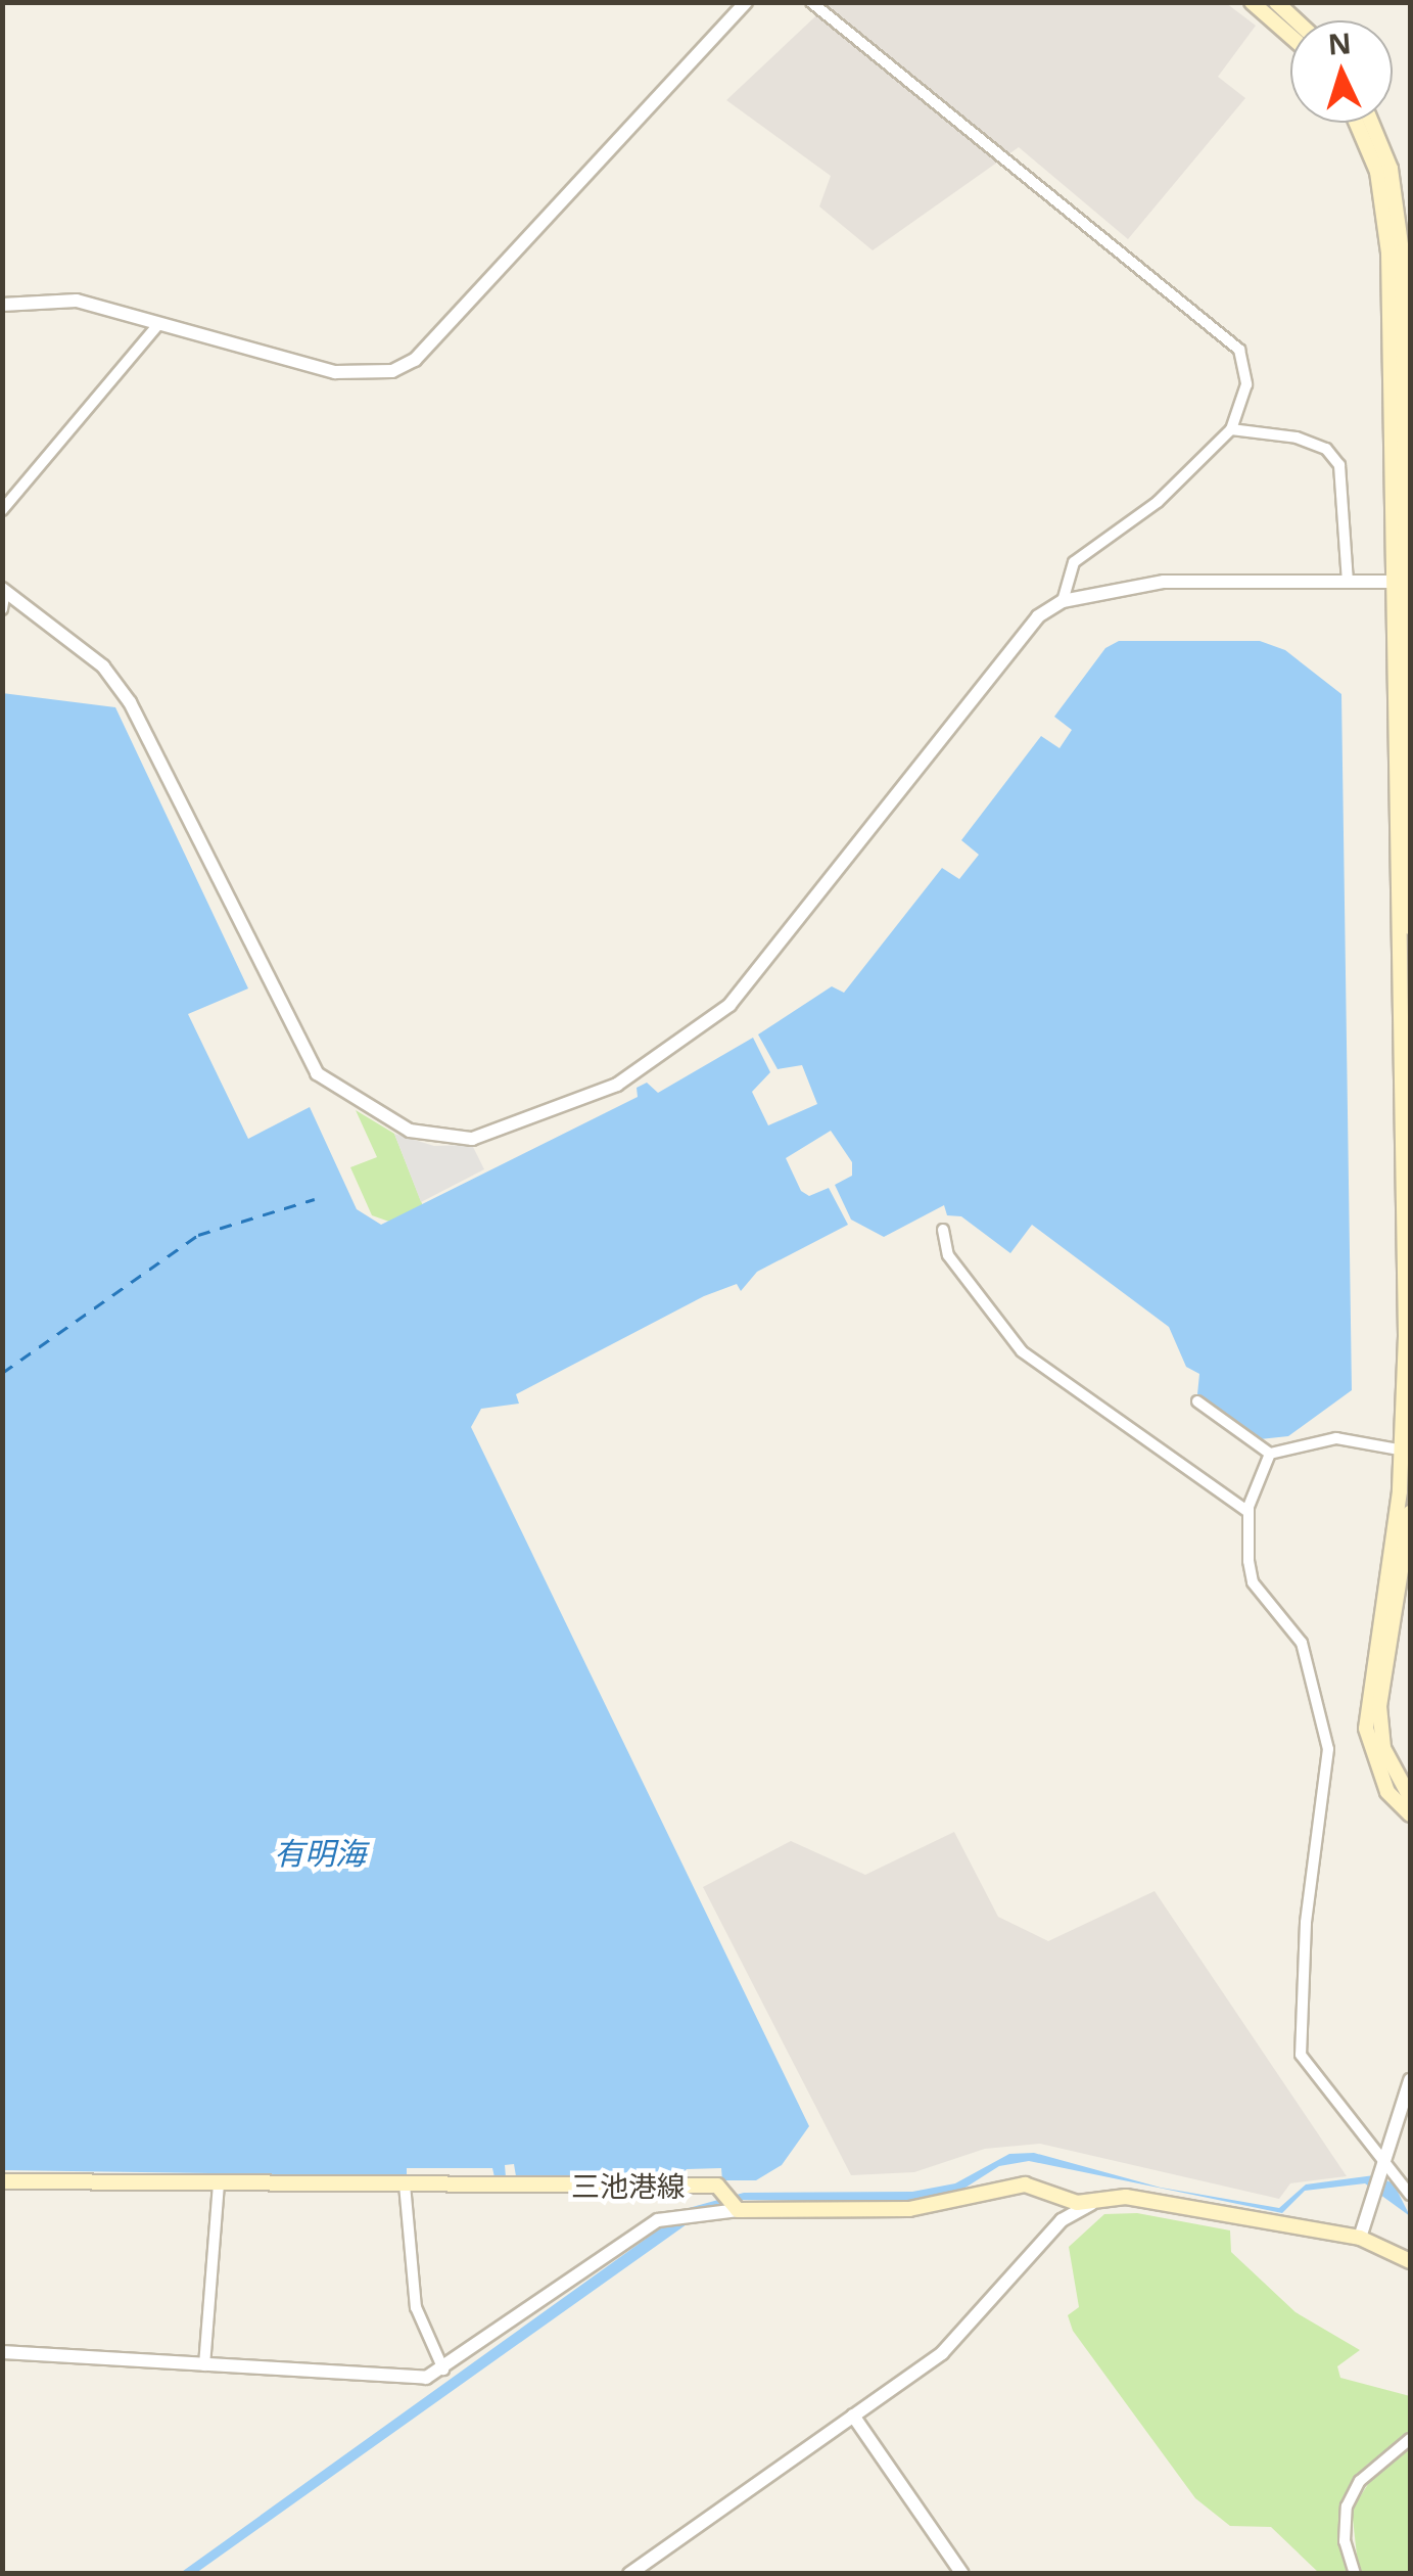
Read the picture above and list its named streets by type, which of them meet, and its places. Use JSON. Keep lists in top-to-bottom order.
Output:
{
  "streets": {
    "main road": ["三池港線"]
  },
  "water": ["有明海"],
  "north": "top"
}
